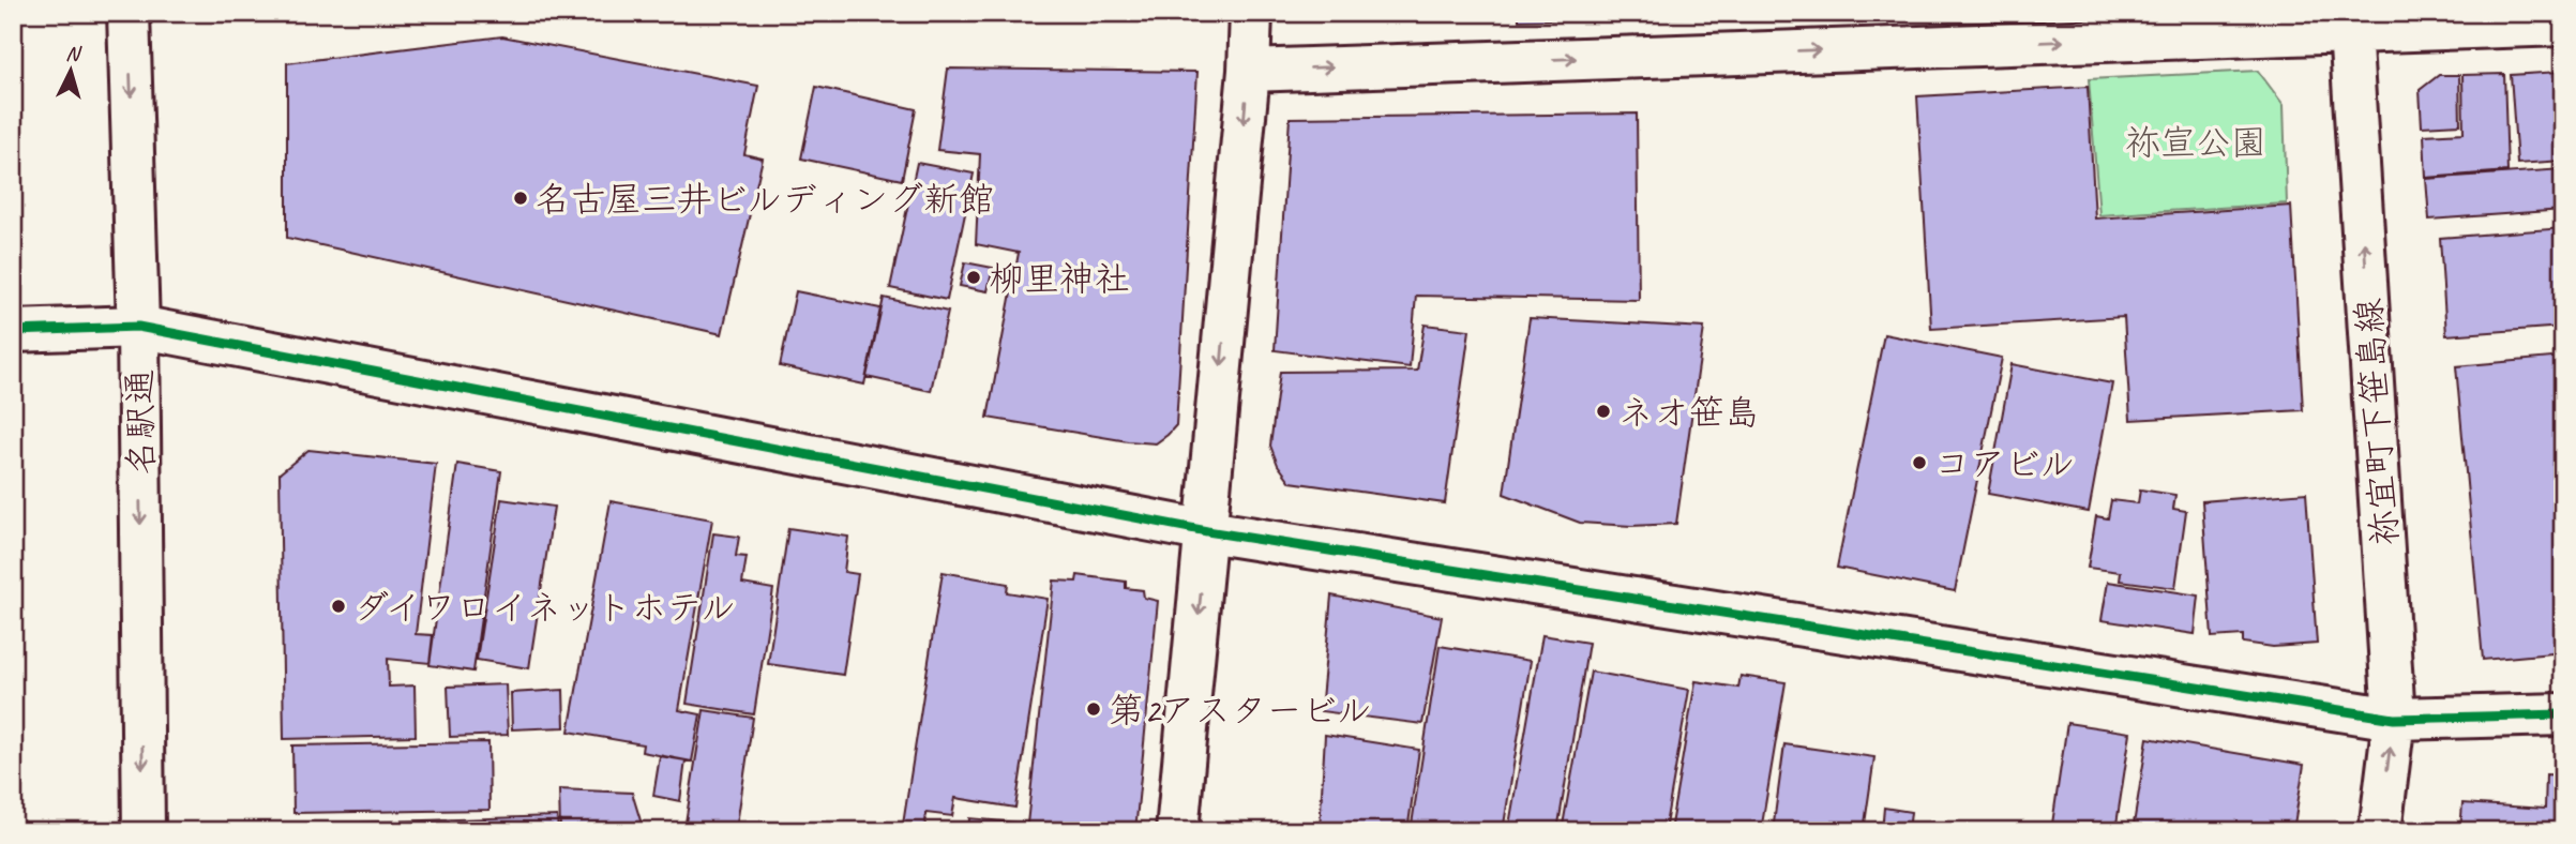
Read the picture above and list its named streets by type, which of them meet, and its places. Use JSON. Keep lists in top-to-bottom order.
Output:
{
  "streets": {
    "street": ["名駅通", "祢宜町下笹島線"]
  },
  "one_way": ["名駅通", "祢宜町下笹島線"],
  "parks": ["祢宣公園"],
  "places": [
    "名古屋三井ビルディング新館",
    "柳里神社",
    "ネオ笹島",
    "コアビル",
    "ダイワロイネットホテル",
    "第2アスタービル"
  ],
  "north": "top"
}
